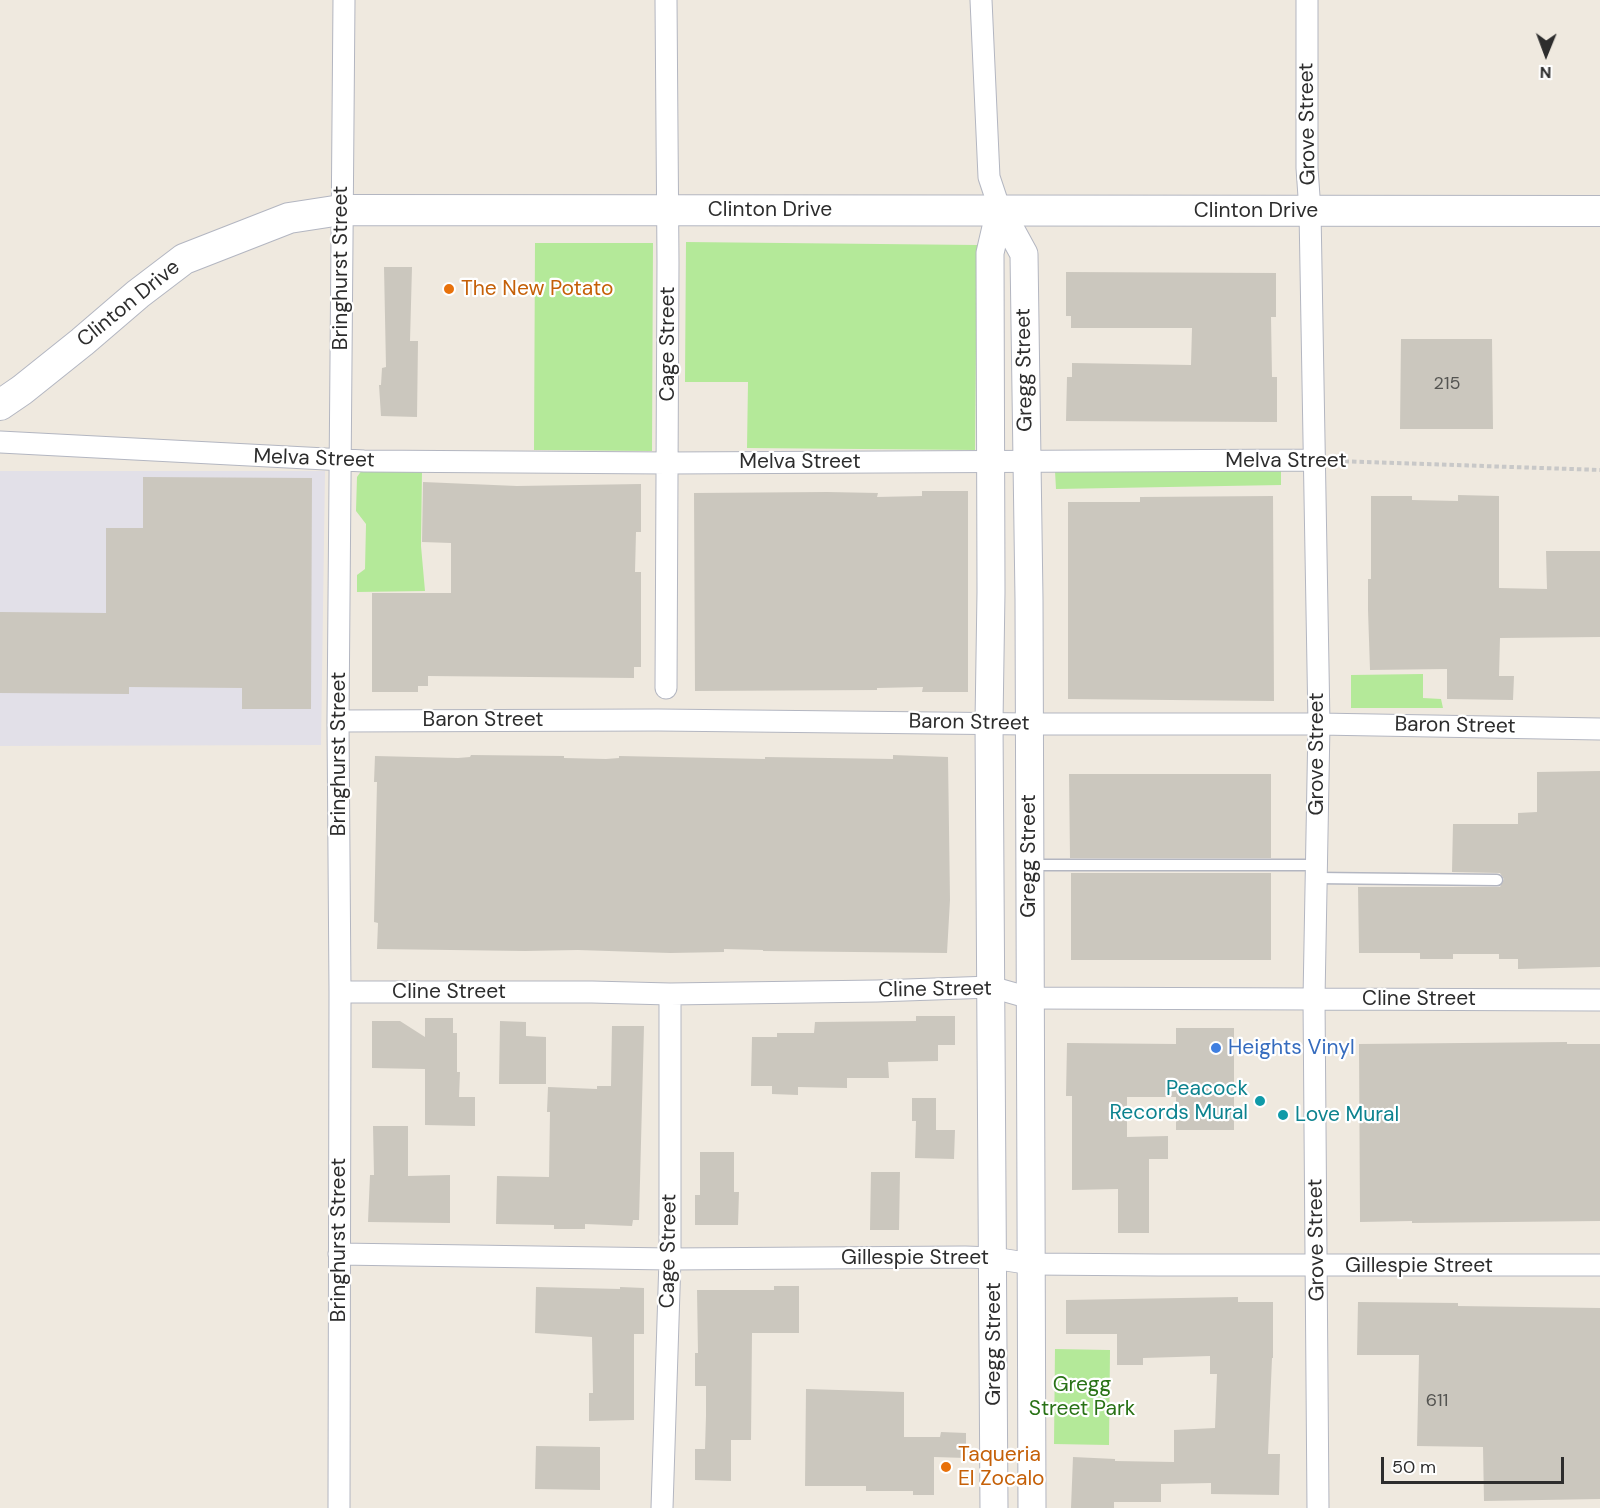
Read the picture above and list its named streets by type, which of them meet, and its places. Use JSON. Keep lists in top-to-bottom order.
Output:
{
  "streets": {
    "main road": ["Clinton Drive"],
    "street": [
      "Grove Street",
      "Bringhurst Street",
      "Cage Street",
      "Gregg Street",
      "Melva Street",
      "Baron Street",
      "Cline Street",
      "Gillespie Street"
    ]
  },
  "crossings": [
    ["Grove Street", "Clinton Drive"],
    ["Grove Street", "Melva Street"],
    ["Grove Street", "Baron Street"],
    ["Grove Street", "Cline Street"],
    ["Grove Street", "Gillespie Street"],
    ["Clinton Drive", "Bringhurst Street"],
    ["Clinton Drive", "Cage Street"],
    ["Clinton Drive", "Gregg Street"],
    ["Bringhurst Street", "Melva Street"],
    ["Bringhurst Street", "Baron Street"],
    ["Bringhurst Street", "Cline Street"],
    ["Bringhurst Street", "Gillespie Street"],
    ["Cage Street", "Melva Street"],
    ["Cage Street", "Cline Street"],
    ["Cage Street", "Gillespie Street"],
    ["Gregg Street", "Melva Street"],
    ["Gregg Street", "Baron Street"],
    ["Gregg Street", "Cline Street"],
    ["Gregg Street", "Gillespie Street"]
  ],
  "parks": ["Gregg Street Park"],
  "places": [
    "The New Potato",
    "Heights Vinyl",
    "Peacock Records Mural",
    "Love Mural",
    "Taqueria El Zocalo"
  ],
  "house_numbers": ["215", "611"],
  "scale_bar": "50 m",
  "north": "bottom"
}
